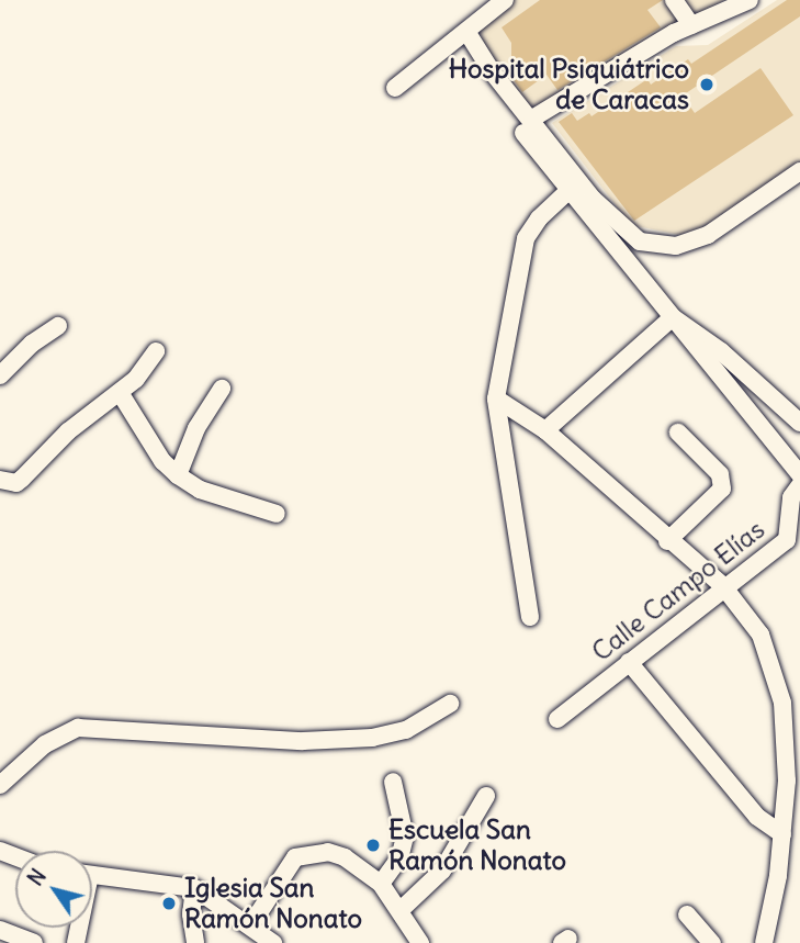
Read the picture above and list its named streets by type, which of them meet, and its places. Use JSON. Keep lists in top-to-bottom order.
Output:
{
  "streets": {
    "street": ["Calle Campo Elías"]
  },
  "places": ["Hospital Psiquiátrico de Caracas", "Escuela San Ramón Nonato", "Iglesia San Ramón Nonato"],
  "north": "top left"
}
